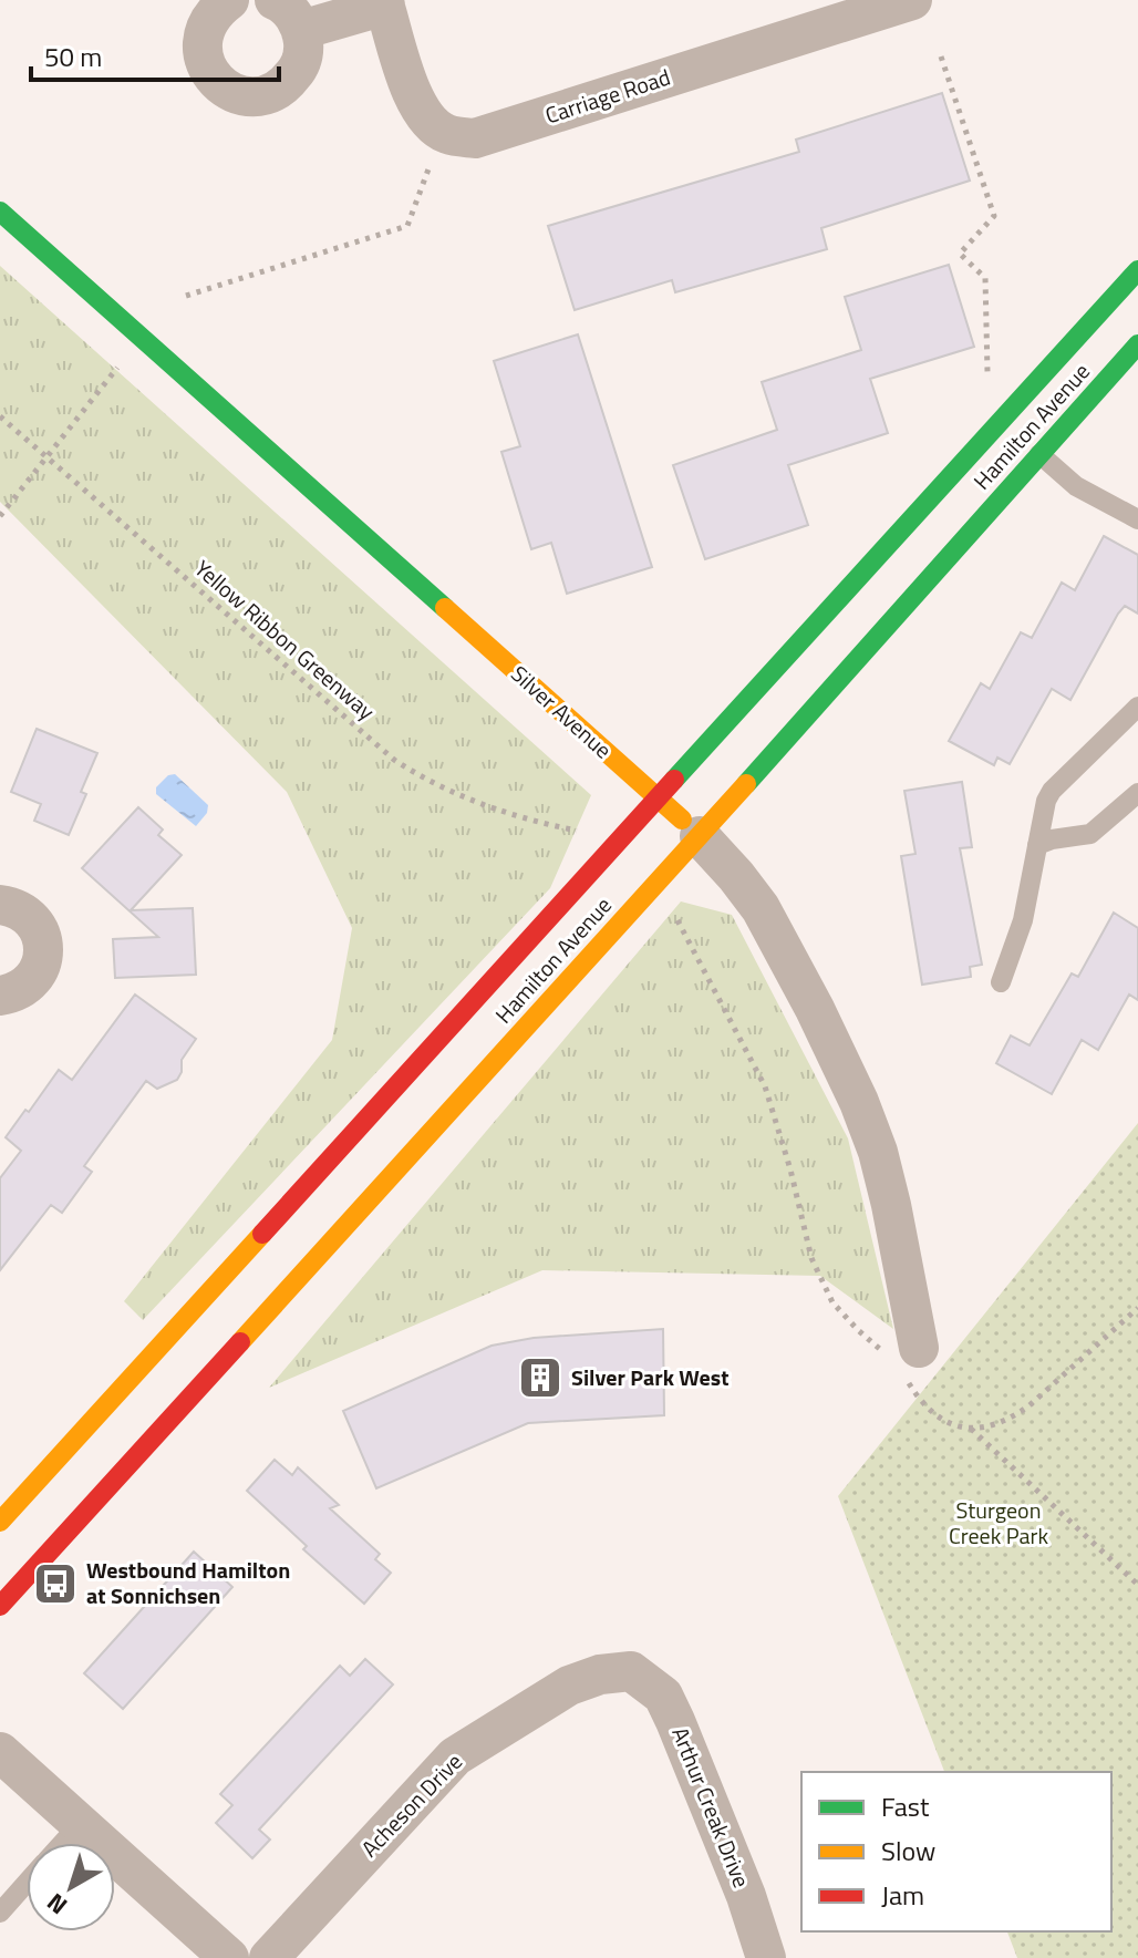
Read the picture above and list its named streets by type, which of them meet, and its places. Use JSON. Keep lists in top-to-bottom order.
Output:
{
  "streets": {
    "street": [
      "Carriage Road",
      "Hamilton Avenue",
      "Silver Avenue",
      "Acheson Drive",
      "Arthur Creak Drive"
    ],
    "path": ["Yellow Ribbon Greenway"]
  },
  "crossings": [
    ["Hamilton Avenue", "Yellow Ribbon Greenway"],
    ["Hamilton Avenue", "Silver Avenue"],
    ["Acheson Drive", "Arthur Creak Drive"]
  ],
  "parks": ["Sturgeon Creek Park"],
  "places": {
    "building": ["Silver Park West"],
    "bus stop": ["Westbound Hamilton at Sonnichsen"]
  },
  "legend": ["Fast", "Slow", "Jam"],
  "scale_bar": "50 m",
  "north": "bottom left"
}
